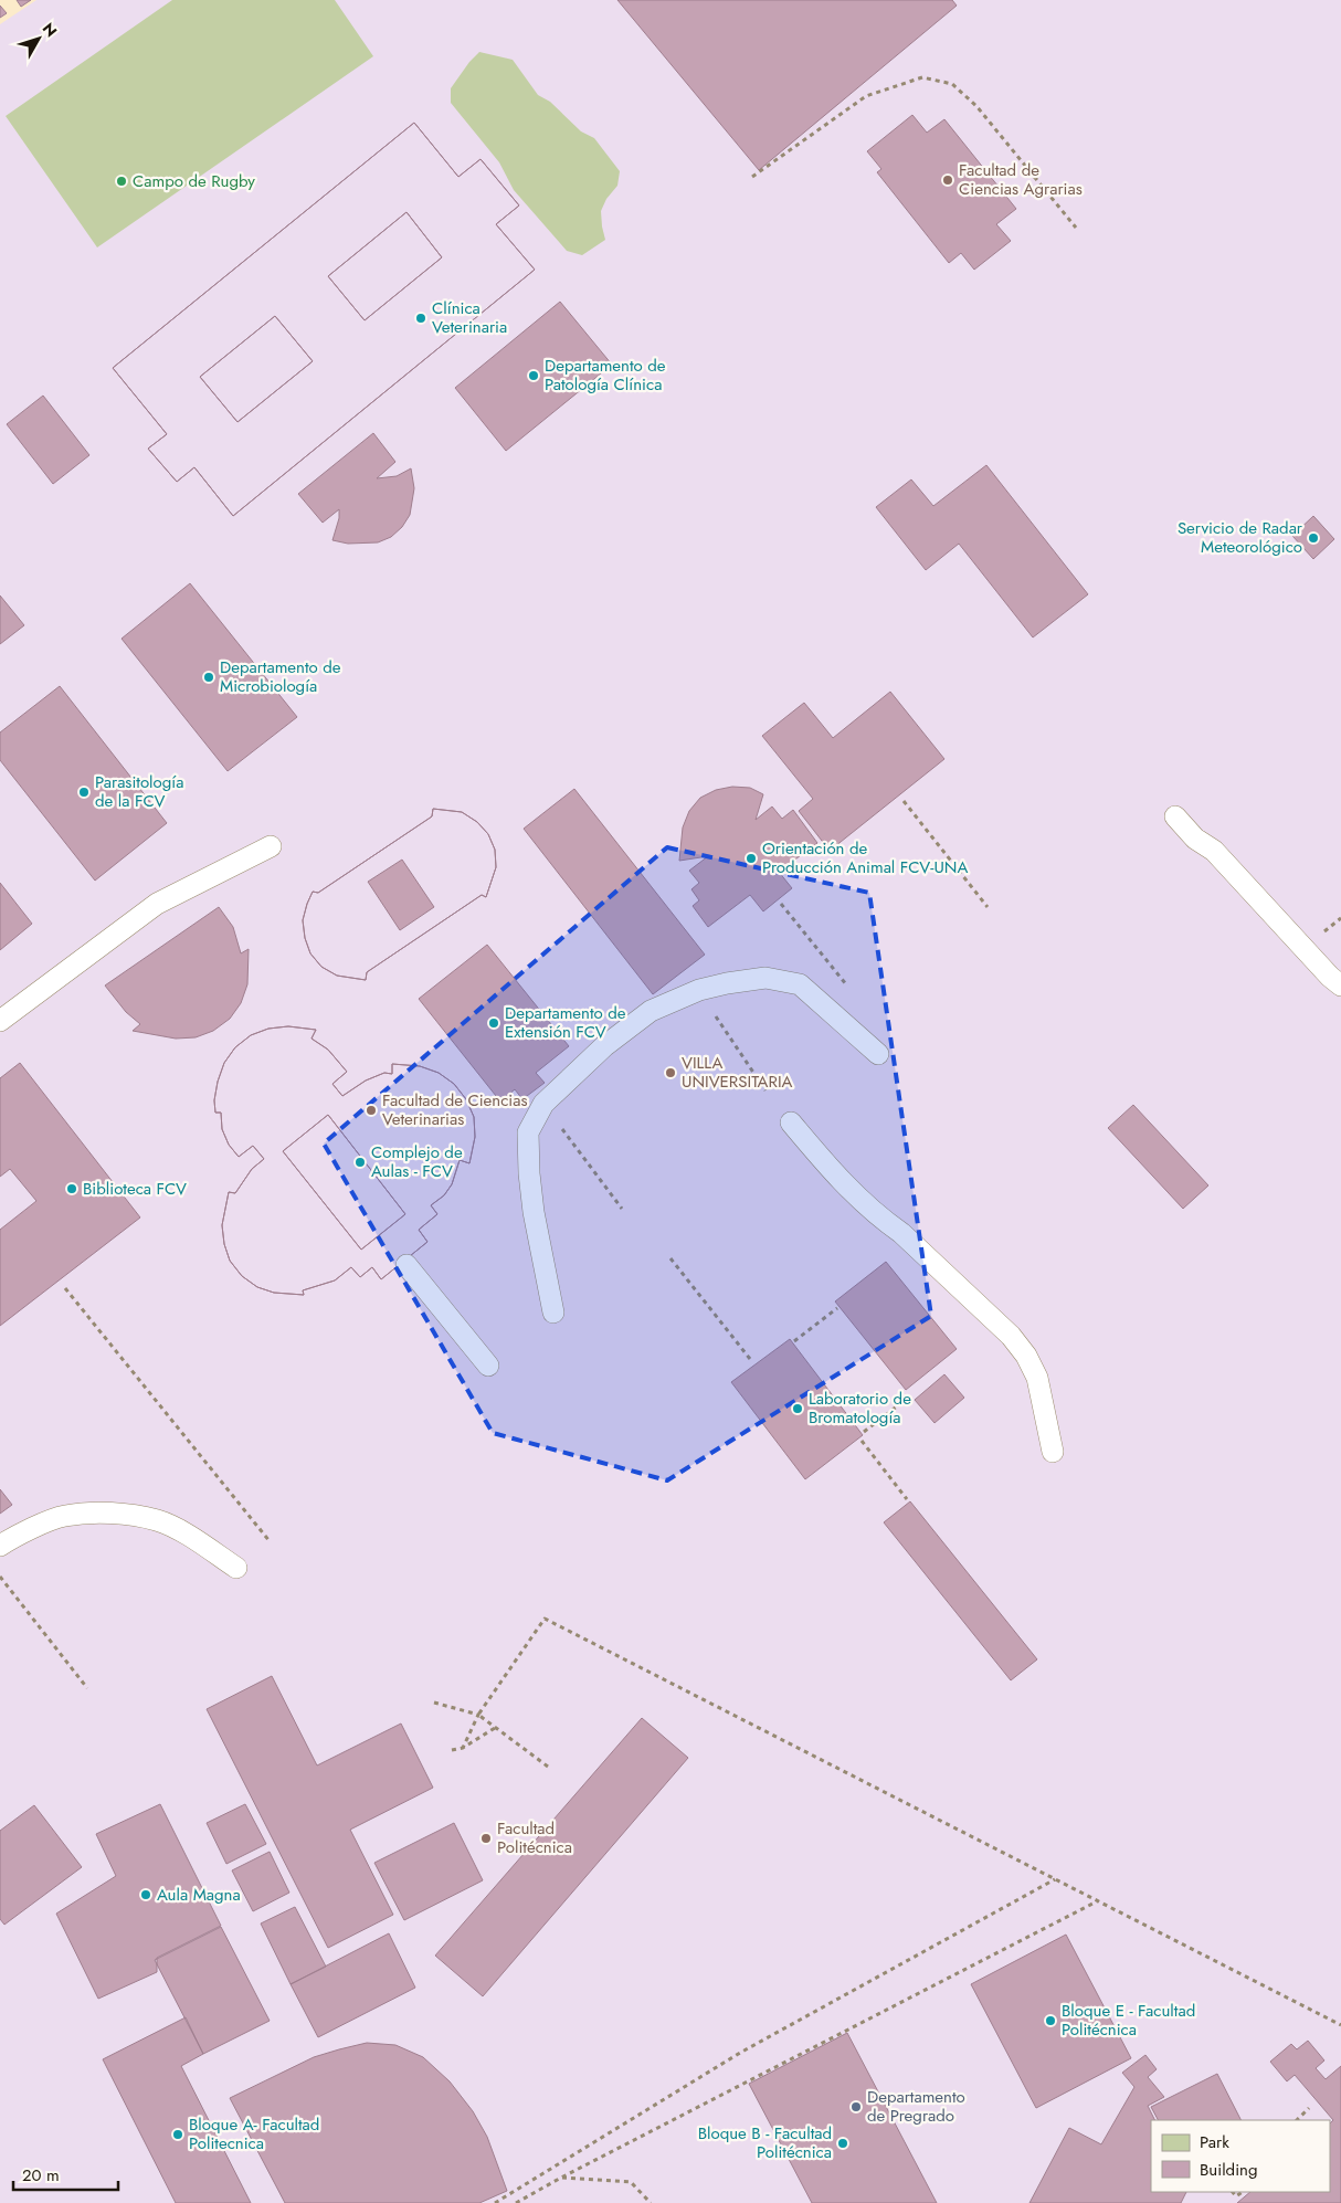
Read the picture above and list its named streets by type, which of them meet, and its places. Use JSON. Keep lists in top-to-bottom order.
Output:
{
  "places": [
    "Facultad de Ciencias Agrarias",
    "Campo de Rugby",
    "Clínica Veterinaria",
    "Departamento de Patología Clínica",
    "Servicio de Radar Meteorológico",
    "Departamento de Microbiología",
    "Parasitología de la FCV",
    "Orientación de Producción Animal FCV-UNA",
    "Departamento de Extensión FCV",
    "VILLA UNIVERSITARIA",
    "Facultad de Ciencias Veterinarias",
    "Complejo de Aulas - FCV",
    "Biblioteca FCV",
    "Laboratorio de Bromatología",
    "Facultad Politécnica",
    "Aula Magna",
    "Bloque E - Facultad Politécnica",
    "Departamento de Pregrado",
    "Bloque A- Facultad Politecnica",
    "Bloque B - Facultad Politécnica"
  ],
  "legend": ["Park", "Building"],
  "scale_bar": "20 m",
  "north": "top right"
}
